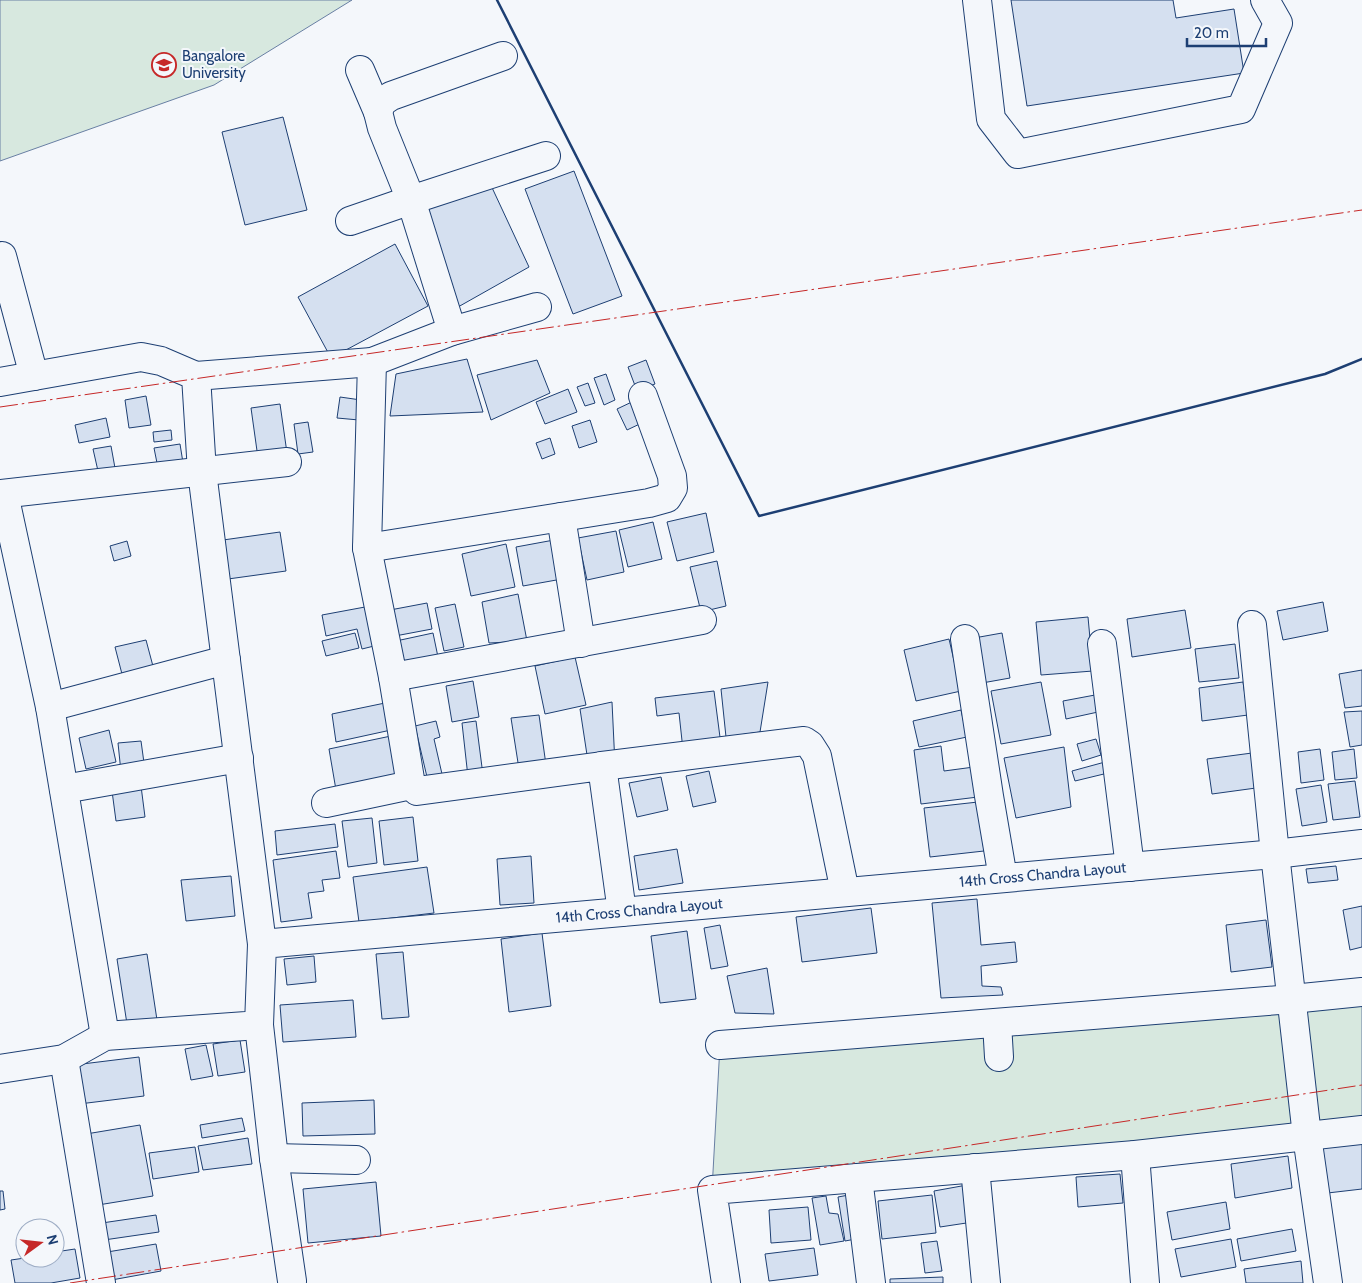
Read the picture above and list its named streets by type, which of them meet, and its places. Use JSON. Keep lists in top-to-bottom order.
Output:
{
  "streets": {
    "street": ["14th Cross Chandra Layout"]
  },
  "places": {
    "school or university": ["Bangalore University"]
  },
  "scale_bar": "20 m",
  "north": "right"
}
